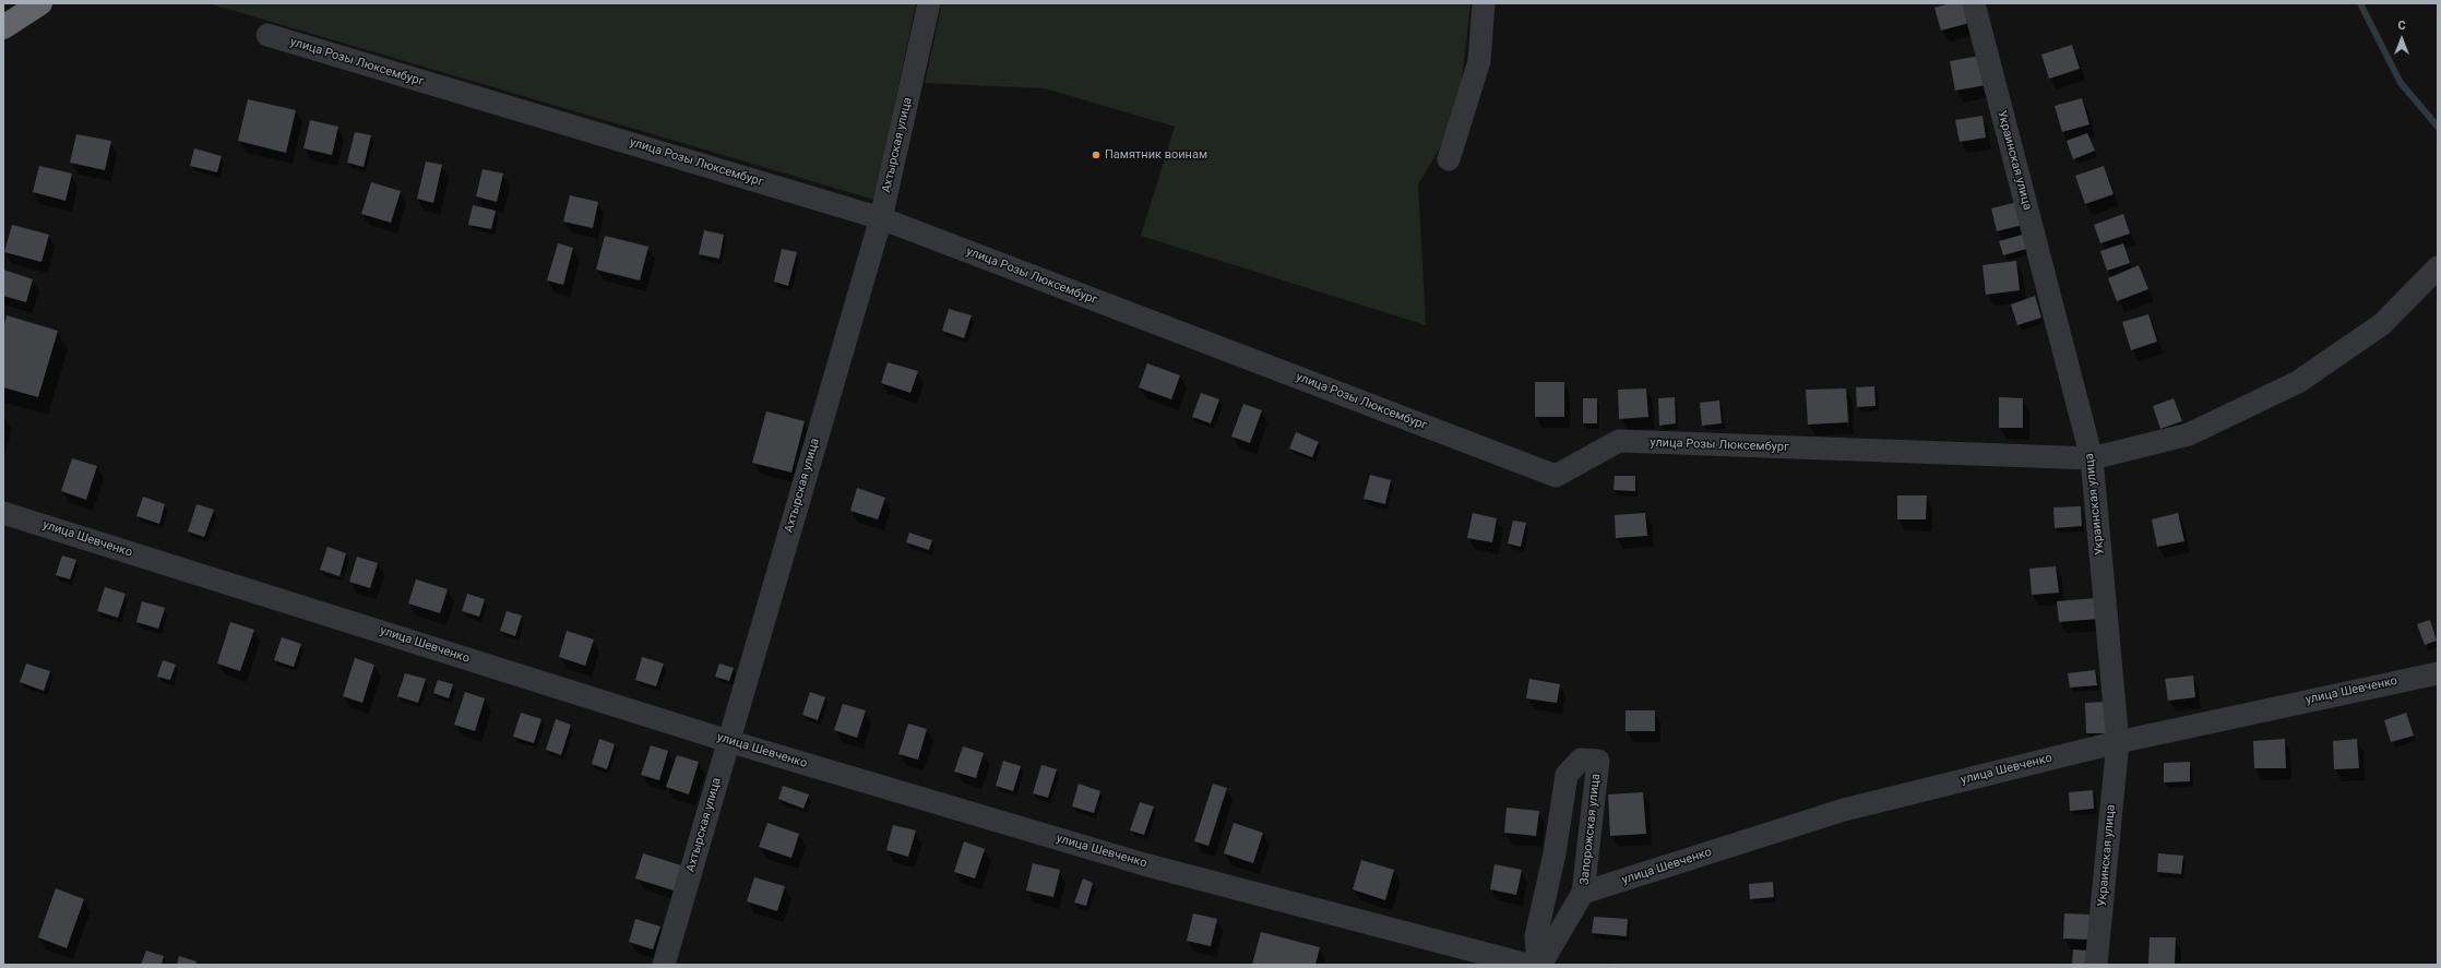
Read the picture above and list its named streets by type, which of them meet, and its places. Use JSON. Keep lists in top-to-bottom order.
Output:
{
  "streets": {
    "street": [
      "улица Розы Люксембург",
      "Ахтырская улица",
      "Украинская улица",
      "улица Шевченко",
      "Запорожская улица"
    ]
  },
  "crossings": [
    ["улица Розы Люксембург", "Ахтырская улица"],
    ["улица Розы Люксембург", "Украинская улица"],
    ["Ахтырская улица", "улица Шевченко"],
    ["Украинская улица", "улица Шевченко"],
    ["улица Шевченко", "Запорожская улица"]
  ],
  "places": ["Памятник воинам"],
  "north": "top"
}
